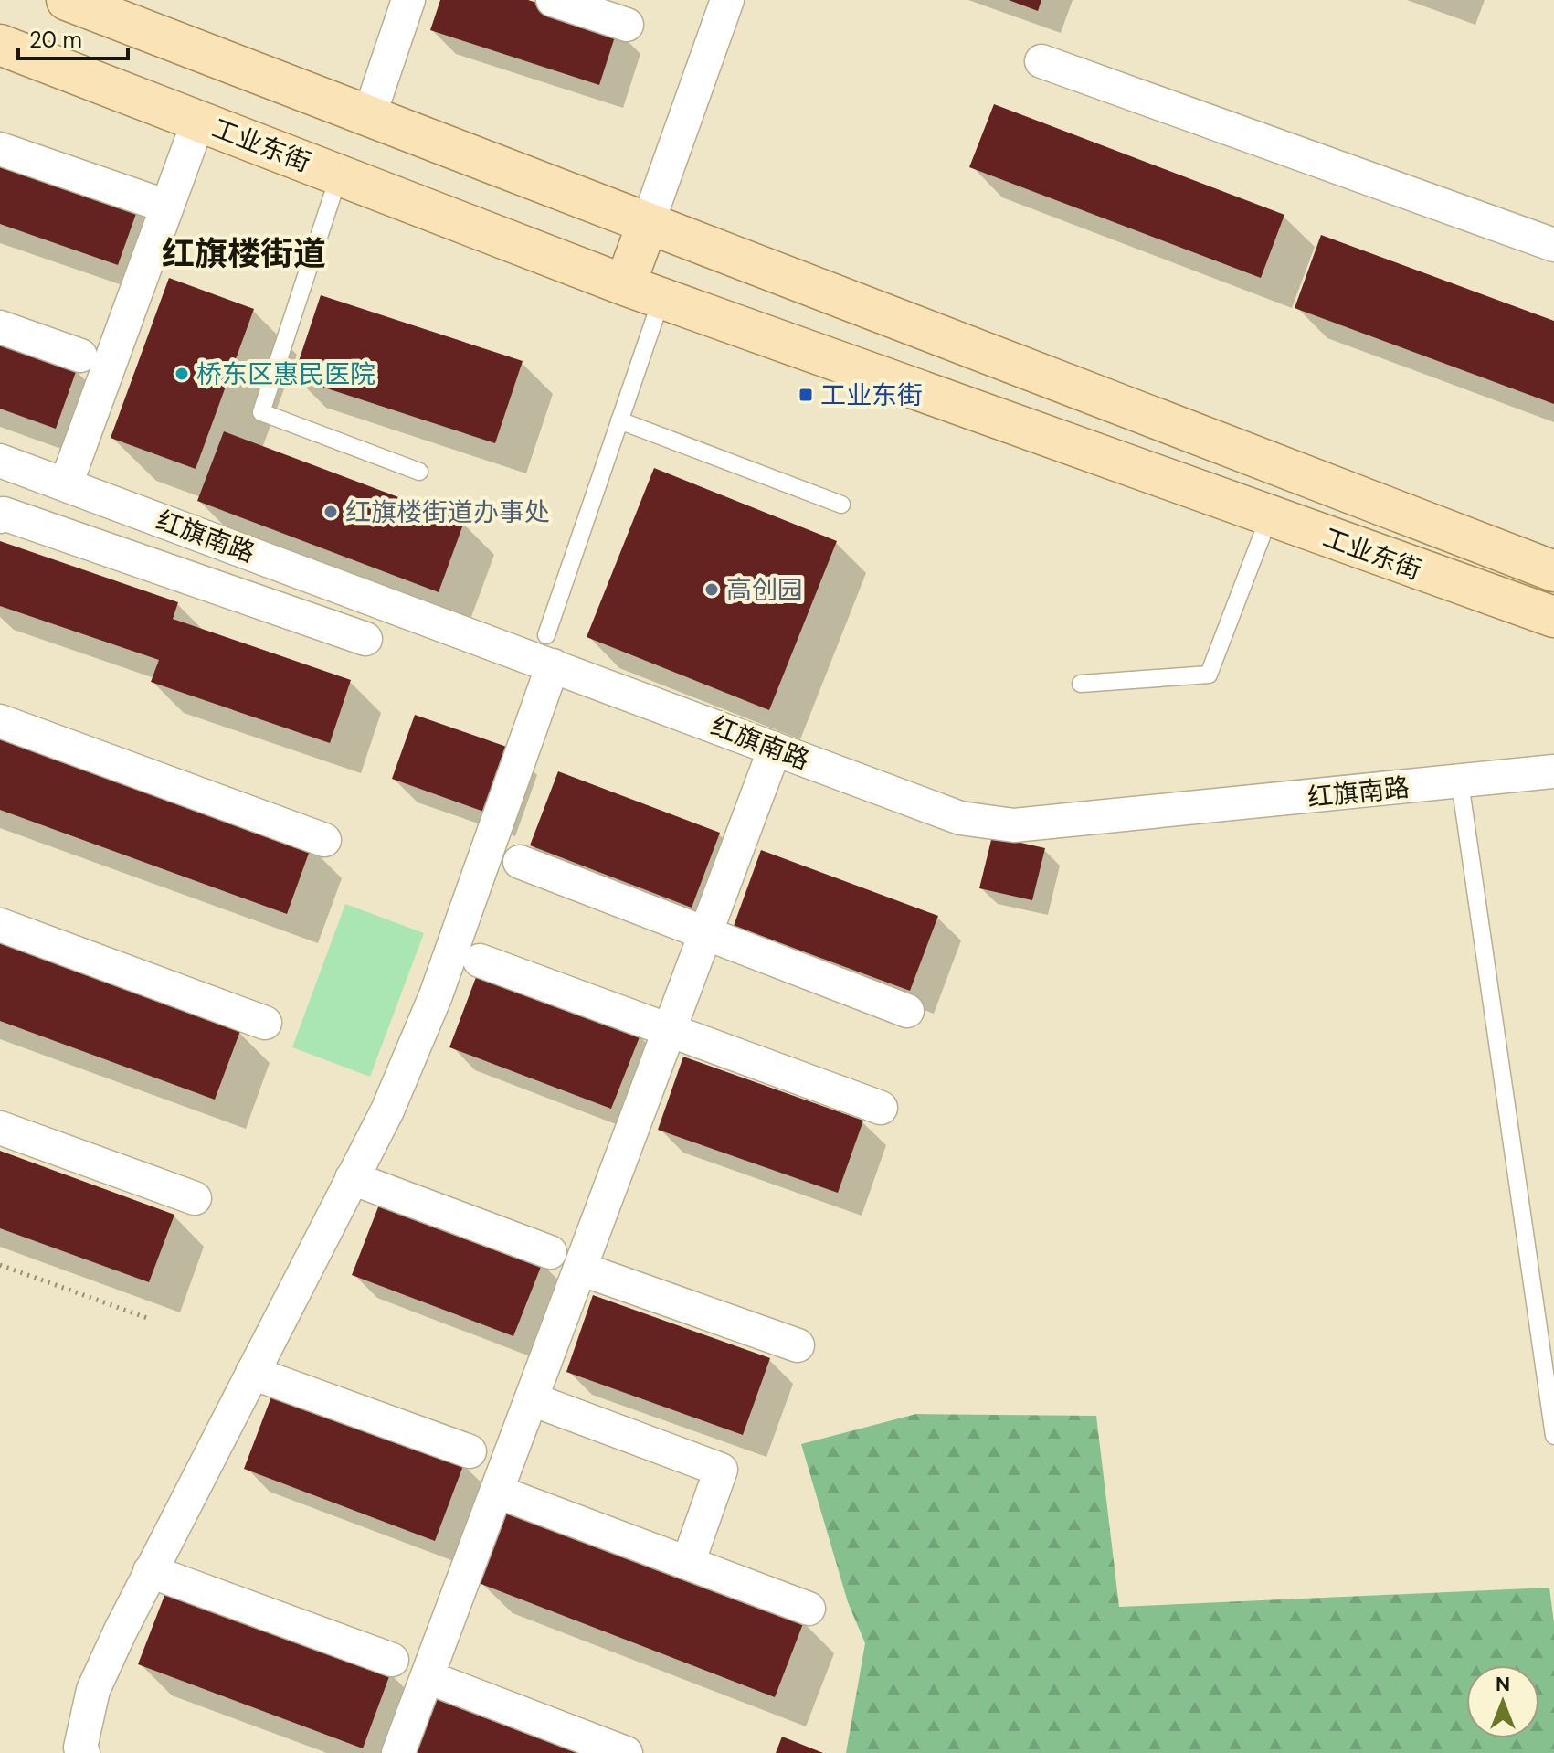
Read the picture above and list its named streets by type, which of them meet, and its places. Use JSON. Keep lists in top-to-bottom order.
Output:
{
  "streets": {
    "main road": ["工业东街"],
    "street": ["红旗南路"]
  },
  "districts": ["红旗楼街道"],
  "places": {
    "other": ["桥东区惠民医院", "红旗楼街道办事处", "高创园"],
    "transit": ["工业东街"]
  },
  "scale_bar": "20 m",
  "north": "top"
}
